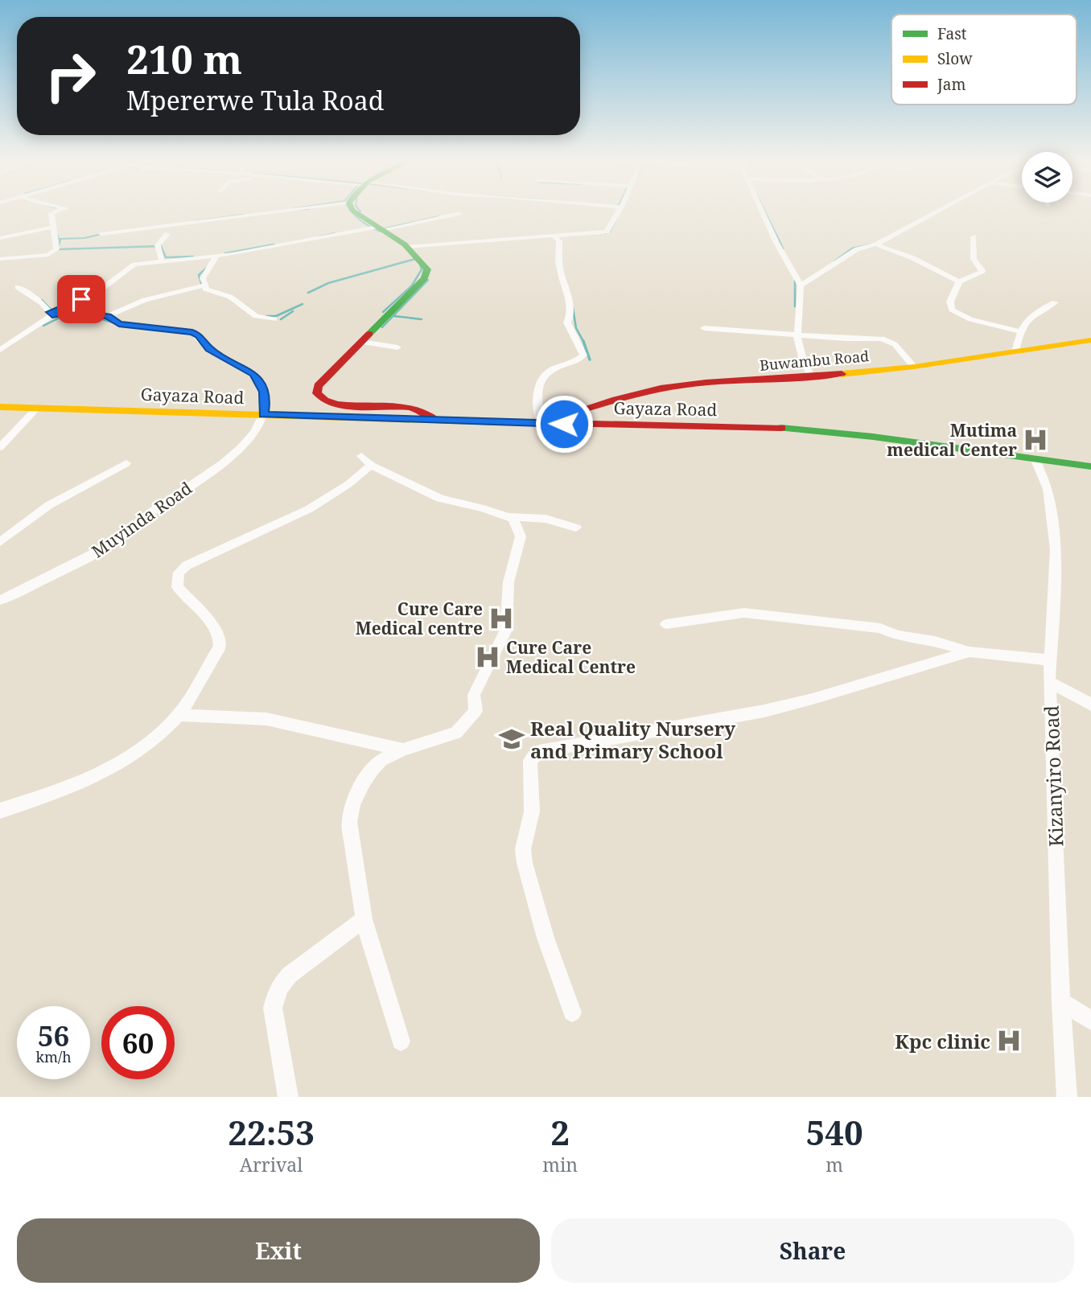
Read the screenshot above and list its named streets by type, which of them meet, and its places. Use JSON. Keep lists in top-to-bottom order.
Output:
{
  "streets": {
    "street": [
      "Buwambu Road",
      "Gayaza Road",
      "Muyinda Road",
      "Kizanyiro Road"
    ]
  },
  "crossings": [
    ["Buwambu Road", "Gayaza Road"],
    ["Gayaza Road", "Muyinda Road"],
    ["Gayaza Road", "Kizanyiro Road"]
  ],
  "places": {
    "hospital": [
      "Mutima medical Center",
      "Cure Care Medical centre",
      "Cure Care Medical Centre",
      "Kpc clinic"
    ],
    "school or university": ["Real Quality Nursery and Primary School"]
  },
  "legend": ["Fast", "Slow", "Jam"],
  "page": {
    "turn": ["210 m", "Mpererwe Tula Road"],
    "speed": "56 km/h",
    "limit": "60",
    "eta": [
      "22:53",
      "Arrival",
      "2",
      "min",
      "540",
      "m"
    ],
    "buttons": ["Exit", "Share"]
  }
}
